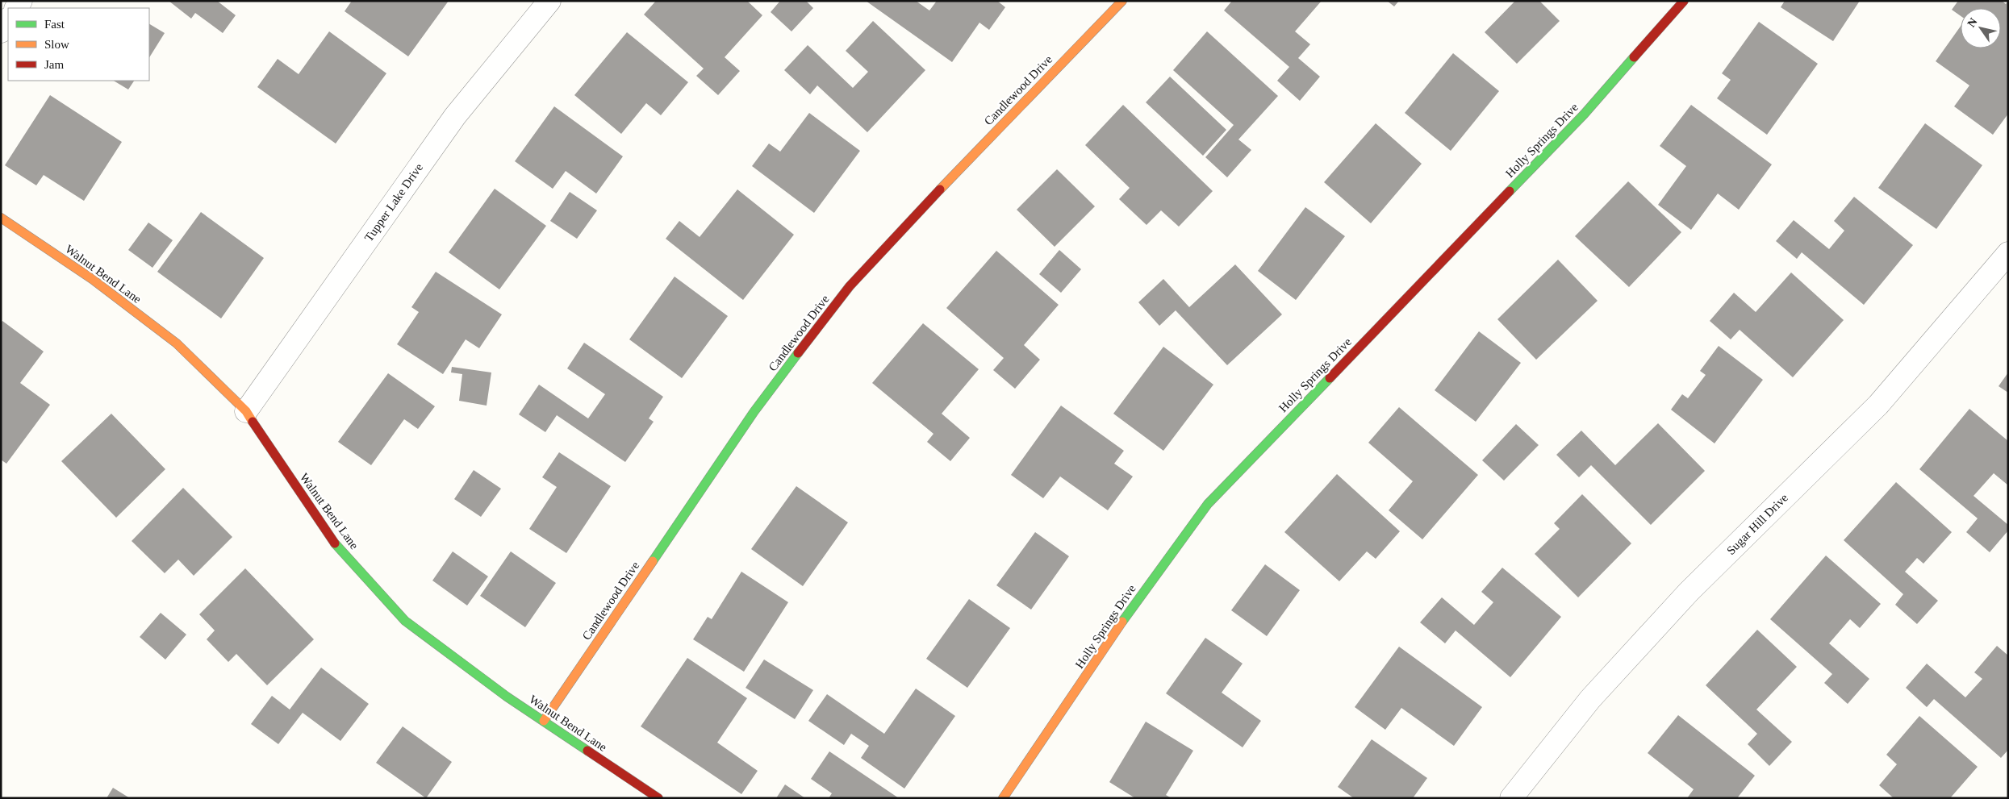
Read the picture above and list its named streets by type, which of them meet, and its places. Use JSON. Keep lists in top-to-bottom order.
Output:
{
  "streets": {
    "street": [
      "Candlewood Drive",
      "Holly Springs Drive",
      "Tupper Lake Drive",
      "Walnut Bend Lane",
      "Sugar Hill Drive"
    ]
  },
  "crossings": [
    ["Candlewood Drive", "Walnut Bend Lane"],
    ["Tupper Lake Drive", "Walnut Bend Lane"]
  ],
  "legend": ["Fast", "Slow", "Jam"],
  "north": "top left"
}
